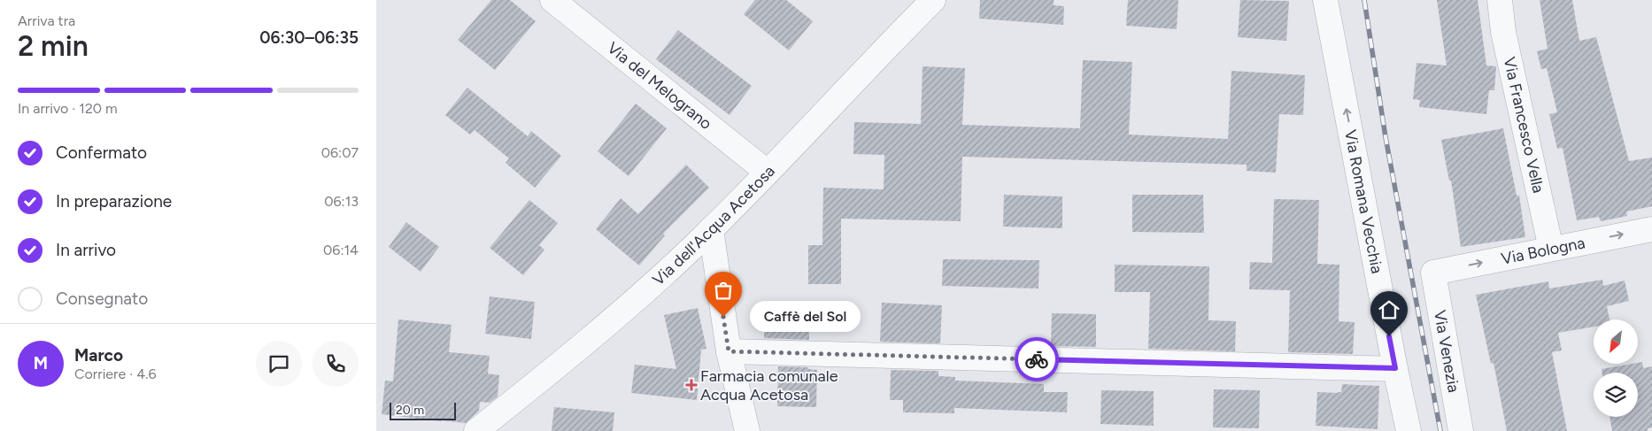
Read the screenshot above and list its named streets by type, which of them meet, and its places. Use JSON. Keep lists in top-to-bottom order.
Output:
{
  "streets": {
    "street": [
      "Via del Melograno",
      "Via Francesco Vella",
      "Via Romana Vecchia",
      "Via dell'Acqua Acetosa",
      "Via Bologna",
      "Via Venezia"
    ]
  },
  "crossings": [
    ["Via del Melograno", "Via dell'Acqua Acetosa"],
    ["Via Francesco Vella", "Via Bologna"],
    ["Via Bologna", "Via Venezia"]
  ],
  "one_way": ["Via Romana Vecchia", "Via Bologna"],
  "places": {
    "other": ["Caffè del Sol"],
    "health": ["Farmacia comunale Acqua Acetosa"]
  },
  "scale_bar": "20 m",
  "north": "bottom left",
  "page": {
    "heading": ["2 min", "Arriva tra", "06:30–06:35"],
    "panel": ["Marco", "Corriere · 4.6"],
    "bar": "In arrivo · 120 m",
    "list": [
      ["Confermato", "06:07"],
      ["In preparazione", "06:13"],
      ["In arrivo", "06:14"],
      "Consegnato"
    ],
    "bubble": "Caffè del Sol",
    "round": "M",
    "scale": "20 m"
  }
}
